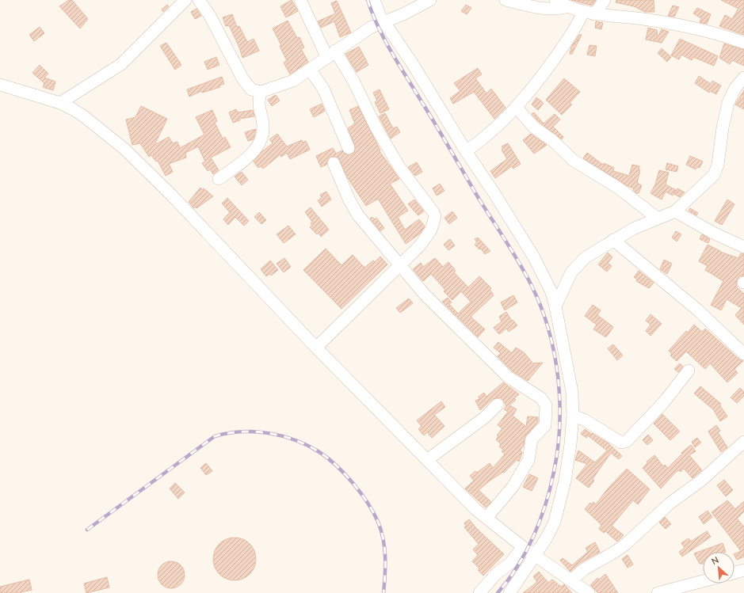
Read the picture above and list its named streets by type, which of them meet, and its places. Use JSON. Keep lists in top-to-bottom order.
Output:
{
  "north": "top left"
}
